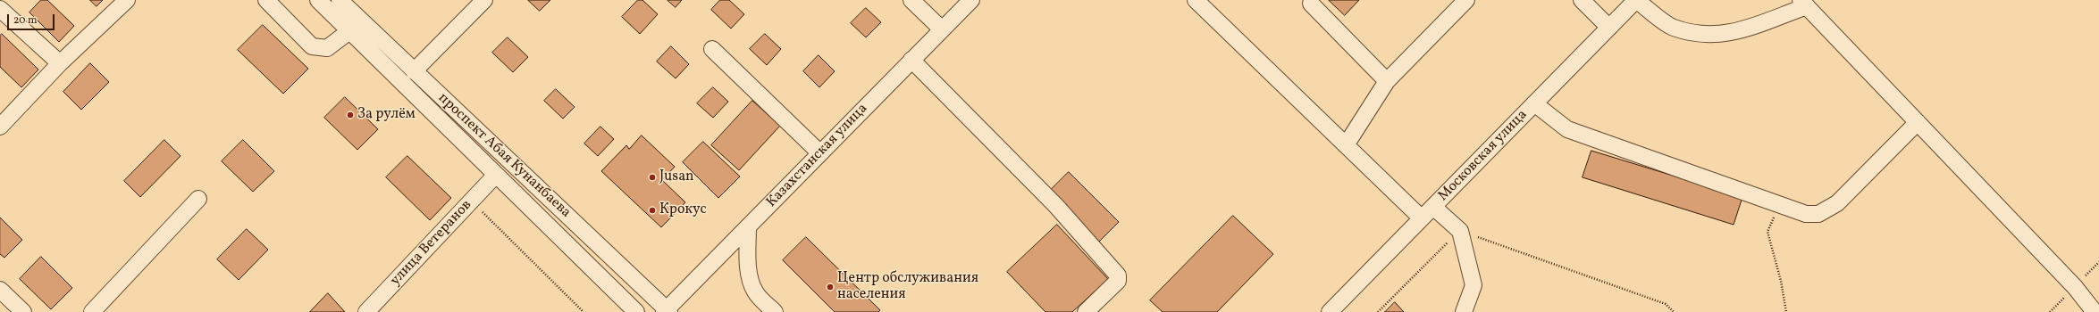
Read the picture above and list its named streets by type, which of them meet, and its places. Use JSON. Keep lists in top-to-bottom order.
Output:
{
  "streets": {
    "street": [
      "проспект Абая Кунанбаева",
      "Казахстанская улица",
      "Московская улица",
      "улица Ветеранов"
    ]
  },
  "crossings": [
    ["проспект Абая Кунанбаева", "Казахстанская улица"],
    ["проспект Абая Кунанбаева", "улица Ветеранов"]
  ],
  "places": [
    "За рулём",
    "Jusan",
    "Крокус",
    "Центр обслуживания населения"
  ],
  "scale_bar": "20 m"
}
